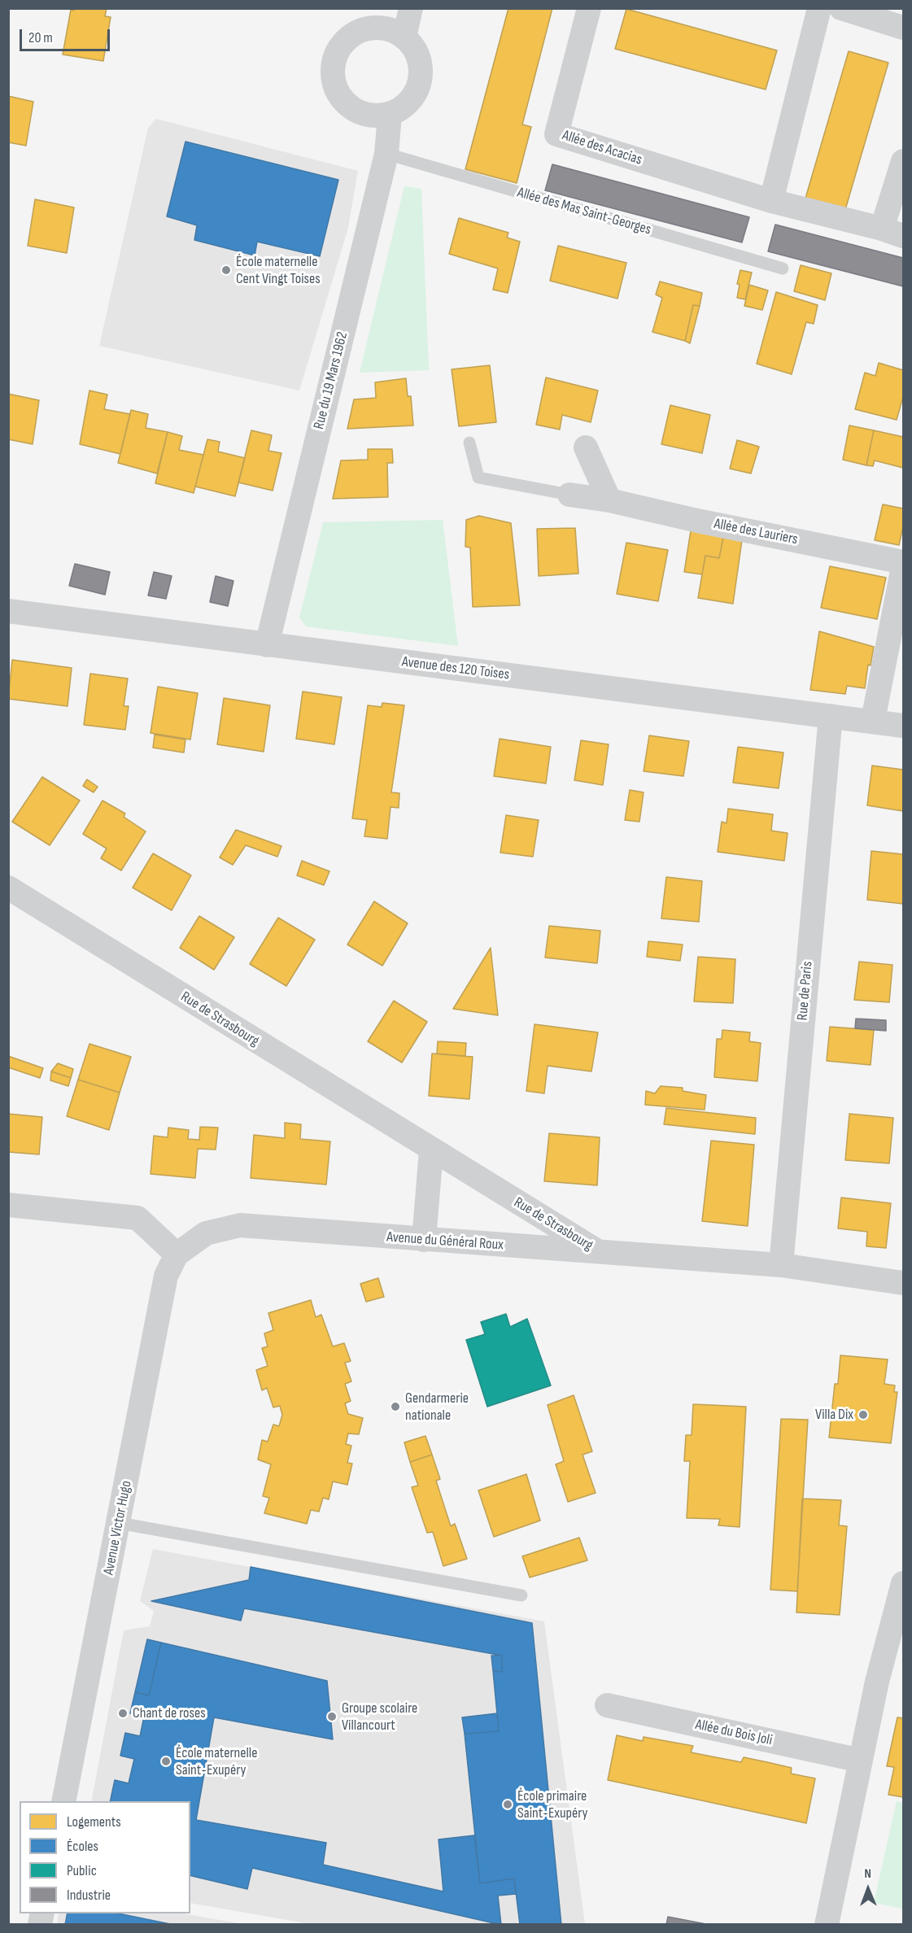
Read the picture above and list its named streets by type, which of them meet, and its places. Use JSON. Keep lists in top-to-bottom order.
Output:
{
  "streets": {
    "street": [
      "Allée des Acacias",
      "Rue du 19 Mars 1962",
      "Allée des Lauriers",
      "Avenue des 120 Toises",
      "Rue de Paris",
      "Rue de Strasbourg",
      "Avenue du Général Roux",
      "Avenue Victor Hugo",
      "Allée du Bois Joli"
    ],
    "lane": ["Allée des Mas Saint-Georges"]
  },
  "crossings": [
    ["Allée des Mas Saint-Georges", "Rue du 19 Mars 1962"],
    ["Rue du 19 Mars 1962", "Avenue des 120 Toises"],
    ["Avenue des 120 Toises", "Rue de Paris"],
    ["Rue de Paris", "Avenue du Général Roux"],
    ["Rue de Strasbourg", "Avenue du Général Roux"],
    ["Avenue du Général Roux", "Avenue Victor Hugo"]
  ],
  "places": [
    "École maternelle Cent Vingt Toises",
    "Gendarmerie nationale",
    "Villa Dix",
    "Chant de roses",
    "Groupe scolaire Villancourt",
    "École maternelle Saint-Exupéry",
    "École primaire Saint-Exupéry"
  ],
  "legend": [
    "Logements",
    "Écoles",
    "Public",
    "Industrie"
  ],
  "scale_bar": "20 m",
  "north": "top"
}
